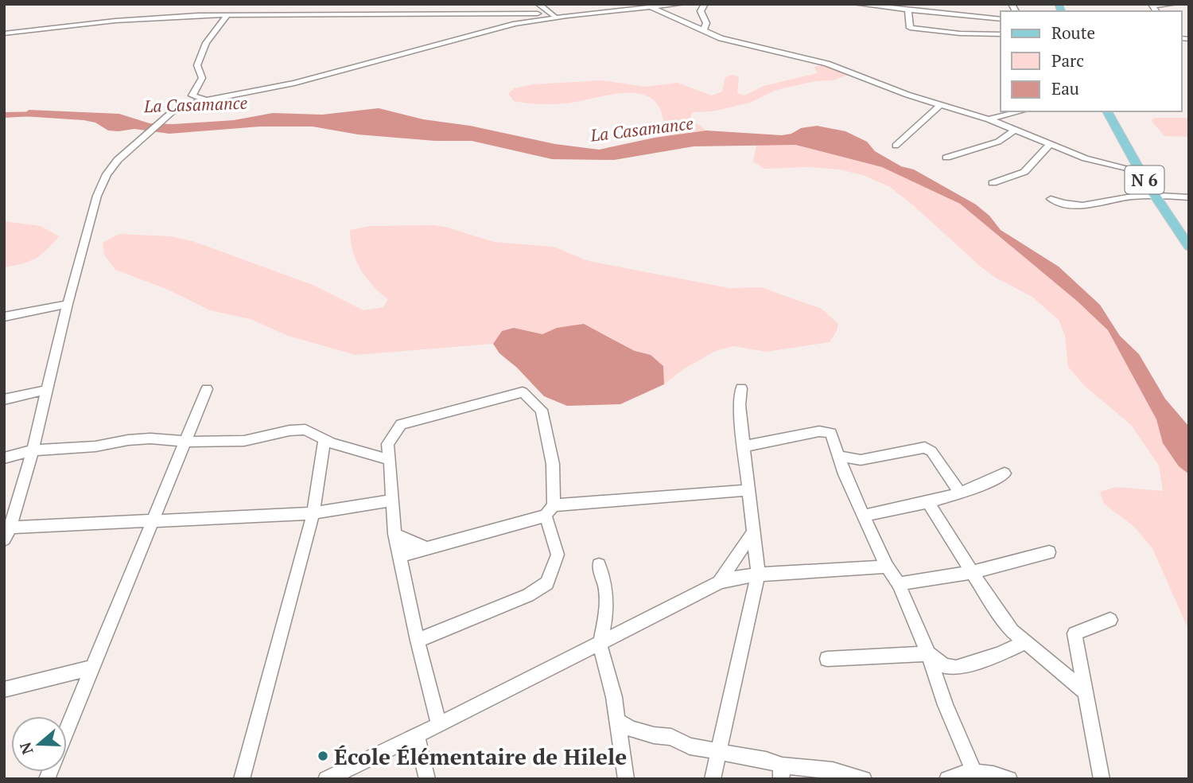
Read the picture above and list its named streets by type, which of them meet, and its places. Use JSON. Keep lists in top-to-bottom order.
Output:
{
  "streets": {
    "main road": ["N 6"]
  },
  "water": ["La Casamance"],
  "places": ["École Élémentaire de Hilele"],
  "legend": ["Route", "Parc", "Eau"],
  "north": "left"
}
